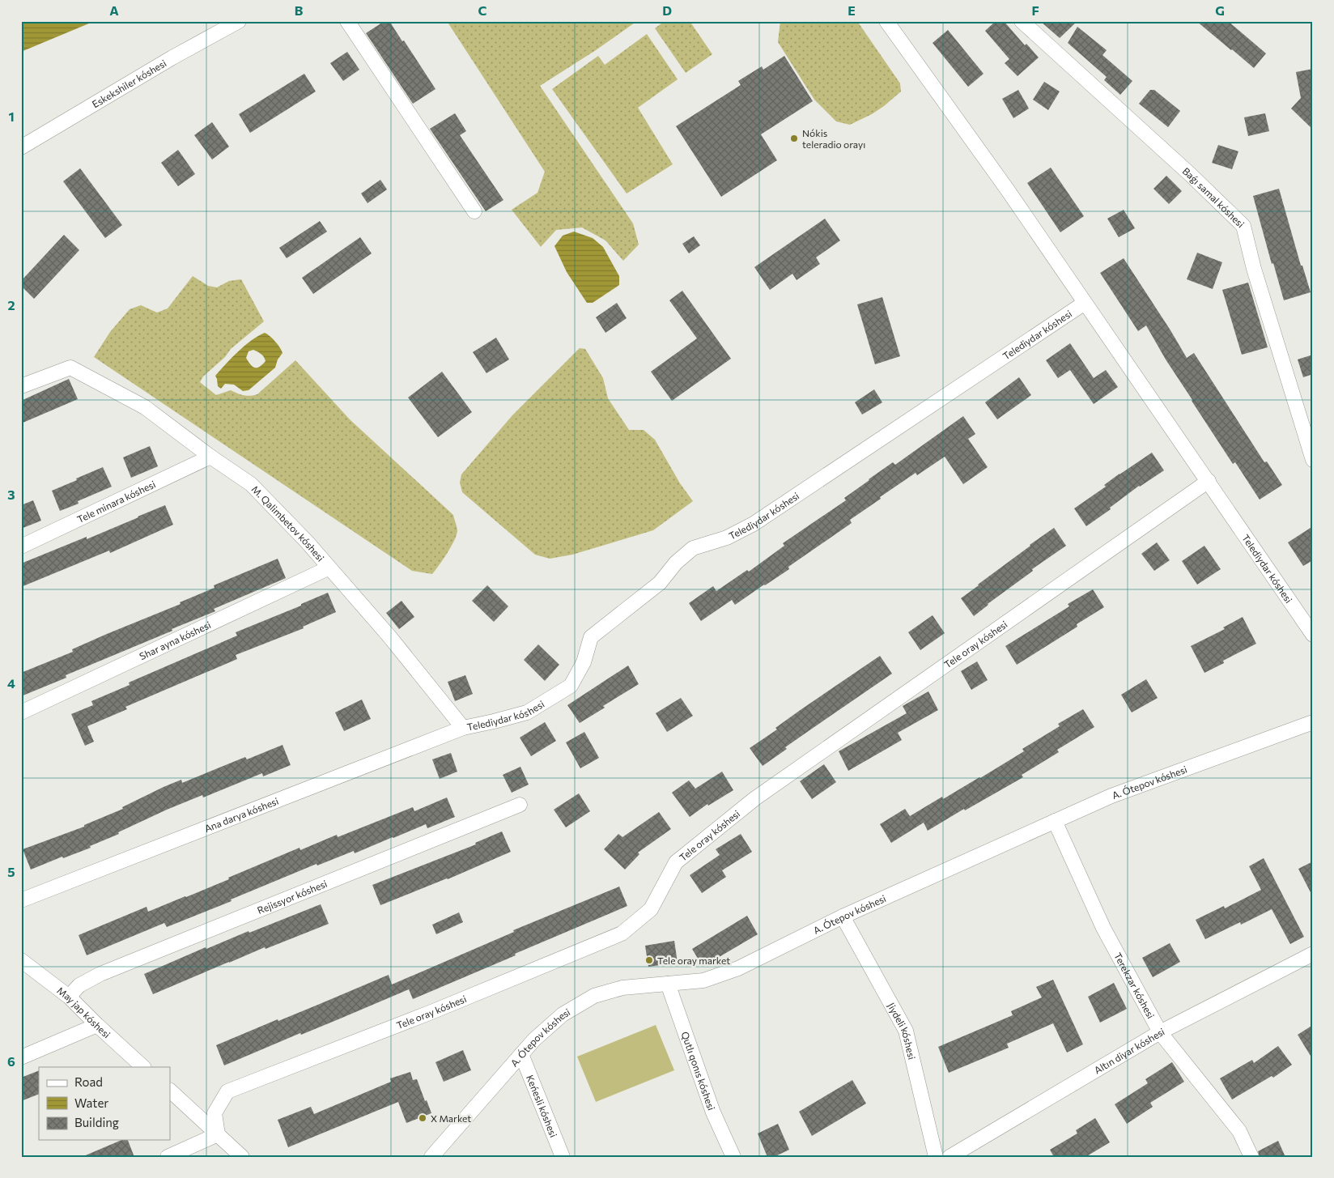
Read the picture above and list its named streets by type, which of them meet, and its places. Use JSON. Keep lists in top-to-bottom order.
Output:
{
  "streets": {
    "street": [
      "Eskekshiler kóshesi",
      "Baǵı samal kóshesi",
      "Telediydar kóshesi",
      "Tele minara kóshesi",
      "M. Qalimbetov kóshesi",
      "Shar ayna kóshesi",
      "Tele oray kóshesi",
      "A. Ótepov kóshesi",
      "Ana darya kóshesi",
      "Rejissyor kóshesi",
      "Terekzar kóshesi",
      "May jap kóshesi",
      "Jiydeli kóshesi",
      "Altın diyar kóshesi",
      "Qutlı qonıs kóshesi",
      "Keńesli kóshesi"
    ]
  },
  "crossings": [
    ["Telediydar kóshesi", "M. Qalimbetov kóshesi"],
    ["Telediydar kóshesi", "Tele oray kóshesi"],
    ["Telediydar kóshesi", "Ana darya kóshesi"],
    ["Tele minara kóshesi", "M. Qalimbetov kóshesi"],
    ["M. Qalimbetov kóshesi", "Shar ayna kóshesi"],
    ["M. Qalimbetov kóshesi", "Ana darya kóshesi"],
    ["A. Ótepov kóshesi", "Terekzar kóshesi"],
    ["A. Ótepov kóshesi", "Jiydeli kóshesi"],
    ["A. Ótepov kóshesi", "Qutlı qonıs kóshesi"],
    ["A. Ótepov kóshesi", "Keńesli kóshesi"],
    ["Rejissyor kóshesi", "May jap kóshesi"],
    ["Terekzar kóshesi", "Altın diyar kóshesi"]
  ],
  "places": ["Nókis teleradio orayı", "Tele oray market", "X Market"],
  "legend": ["Road", "Water", "Building"],
  "grid": {
    "columns": [
      "A",
      "B",
      "C",
      "D",
      "E",
      "F",
      "G"
    ],
    "rows": [
      "1",
      "2",
      "3",
      "4",
      "5",
      "6"
    ]
  }
}
